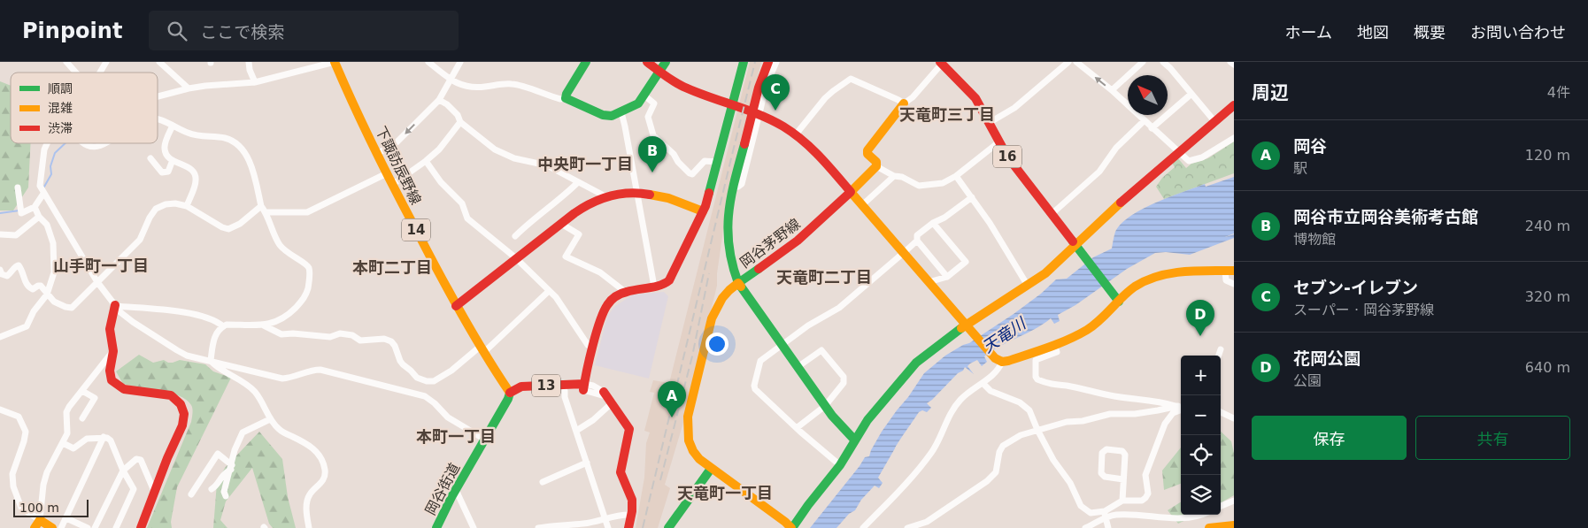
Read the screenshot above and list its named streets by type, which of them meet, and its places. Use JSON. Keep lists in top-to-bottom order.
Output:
{
  "streets": {
    "main road": [
      "16",
      "下諏訪辰野線",
      "14",
      "岡谷茅野線",
      "13",
      "岡谷街道"
    ]
  },
  "crossings": [
    ["下諏訪辰野線", "13"],
    ["下諏訪辰野線", "岡谷街道"],
    ["13", "岡谷街道"]
  ],
  "districts": [
    "天竜町三丁目",
    "中央町一丁目",
    "山手町一丁目",
    "本町二丁目",
    "天竜町二丁目",
    "本町一丁目",
    "天竜町一丁目"
  ],
  "water": ["天竜川"],
  "legend": ["順調", "混雑", "渋滞"],
  "scale_bar": "100 m",
  "north": "top left",
  "page": {
    "header": "Pinpoint",
    "search": "ここで検索",
    "nav": [
      "ホーム",
      "地図",
      "概要",
      "お問い合わせ"
    ],
    "heading": ["周辺", "4件"],
    "pins": [
      "C",
      "B",
      "D",
      "A"
    ],
    "list": [
      {
        "mark": "A",
        "name": "岡谷",
        "note": "駅",
        "value": "120 m"
      },
      {
        "mark": "B",
        "name": "岡谷市立岡谷美術考古館",
        "note": "博物館",
        "value": "240 m"
      },
      {
        "mark": "C",
        "name": "セブン-イレブン",
        "note": "スーパー · 岡谷茅野線",
        "value": "320 m"
      },
      {
        "mark": "D",
        "name": "花岡公園",
        "note": "公園",
        "value": "640 m"
      }
    ],
    "map_buttons": ["+", "−"],
    "buttons": ["保存", "共有"],
    "scale": "100 m"
  }
}
